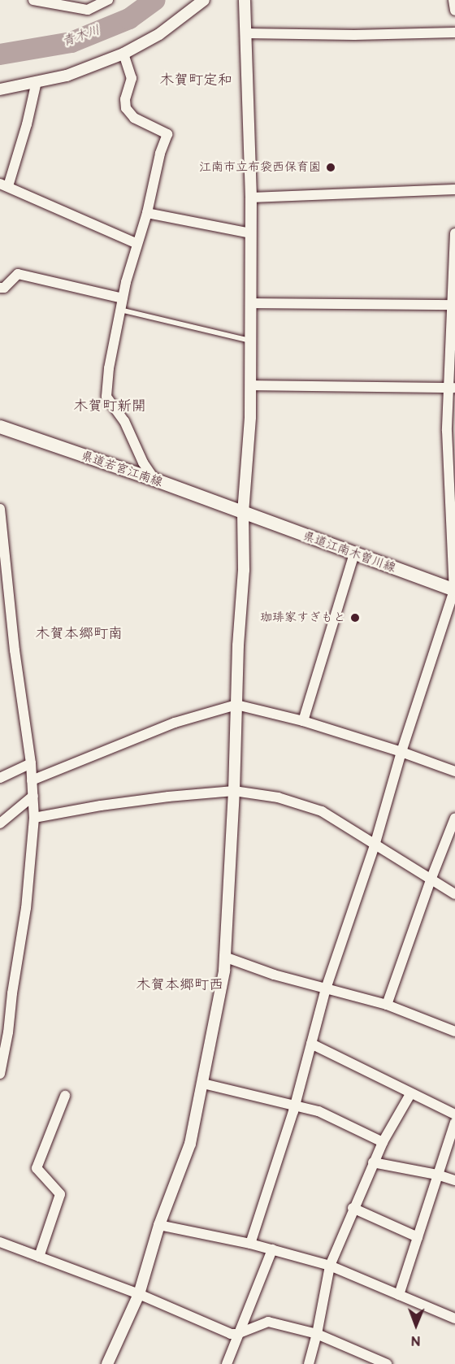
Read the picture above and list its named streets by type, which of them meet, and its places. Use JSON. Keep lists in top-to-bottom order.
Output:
{
  "streets": {
    "main road": ["県道若宮江南線", "県道江南木曽川線"]
  },
  "crossings": [
    ["県道若宮江南線", "県道江南木曽川線"]
  ],
  "districts": [
    "木賀町定和",
    "木賀町新開",
    "木賀本郷町南",
    "木賀本郷町西"
  ],
  "water": ["青木川"],
  "places": ["江南市立布袋西保育園", "珈琲家すぎもと"],
  "north": "bottom"
}
